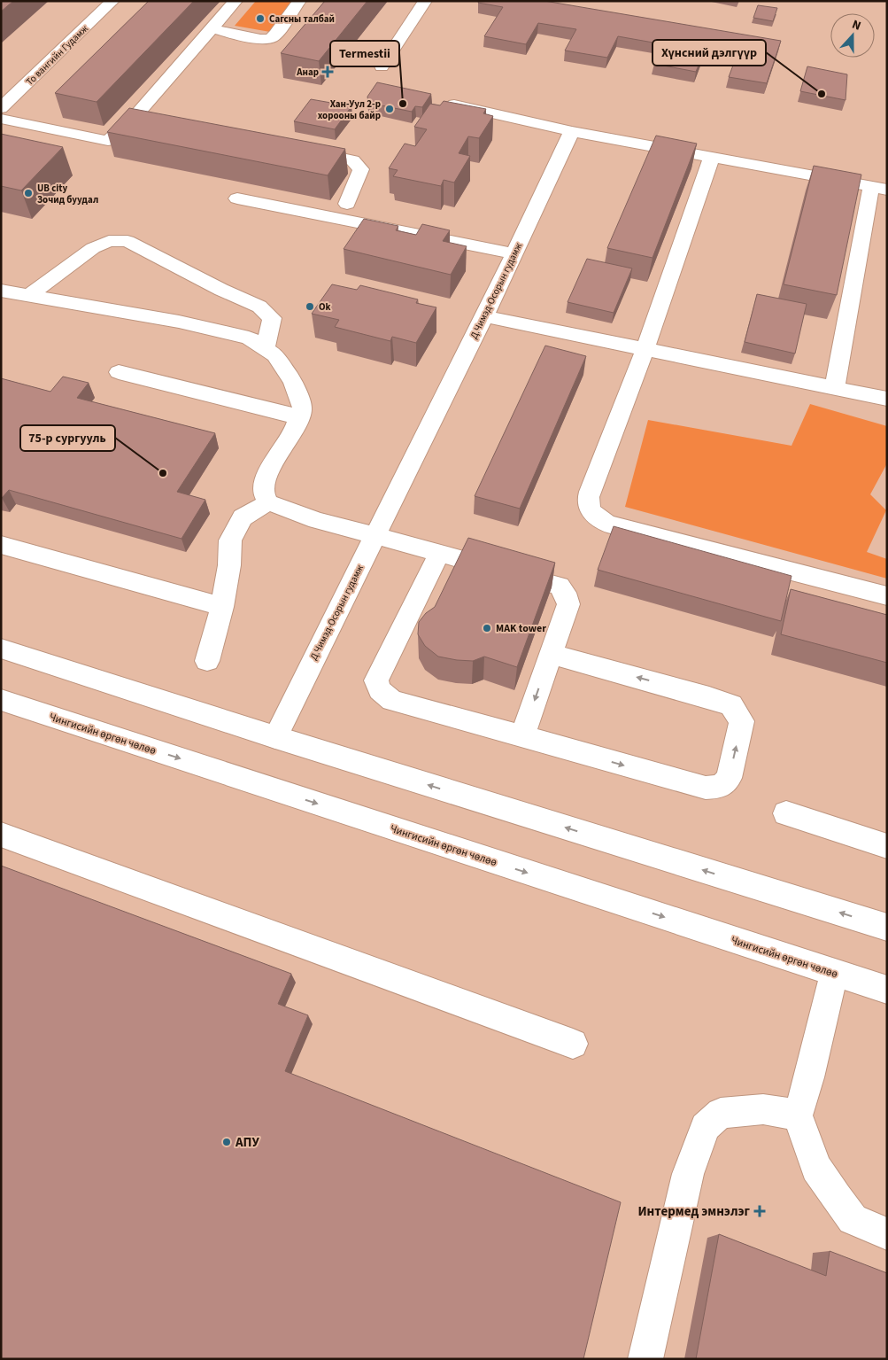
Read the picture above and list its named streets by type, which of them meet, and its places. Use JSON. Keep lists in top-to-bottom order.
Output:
{
  "streets": {
    "main road": ["То вангийн Гудамж", "Д.Чимэд-Осорын гудамж", "Чингисийн өргөн чөлөө"]
  },
  "places": {
    "other": [
      "Сагсны талбай",
      "Хүнсний дэлгүүр",
      "Termestii",
      "Хан-Уул 2-р хорооны байр",
      "UB city Зочид буудал",
      "Ok",
      "75-р сургууль",
      "MAK tower",
      "АПУ"
    ],
    "health": ["Анар", "Интермед эмнэлэг"]
  },
  "north": "top"
}
